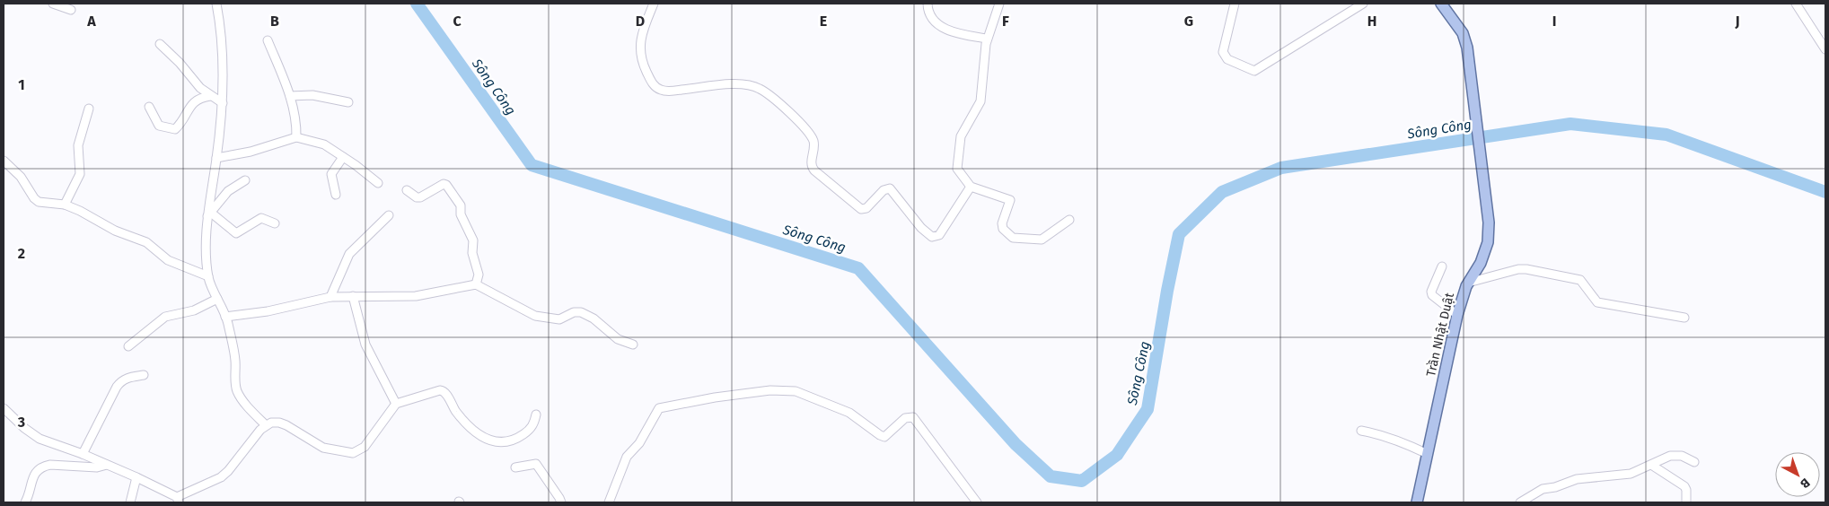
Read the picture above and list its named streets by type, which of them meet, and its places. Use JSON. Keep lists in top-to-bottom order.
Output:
{
  "streets": {
    "main road": ["Trần Nhật Duật"]
  },
  "water": ["Sông Công"],
  "north": "bottom right",
  "grid": {
    "columns": [
      "A",
      "B",
      "C",
      "D",
      "E",
      "F",
      "G",
      "H",
      "I",
      "J"
    ],
    "rows": ["1", "2", "3"]
  }
}
